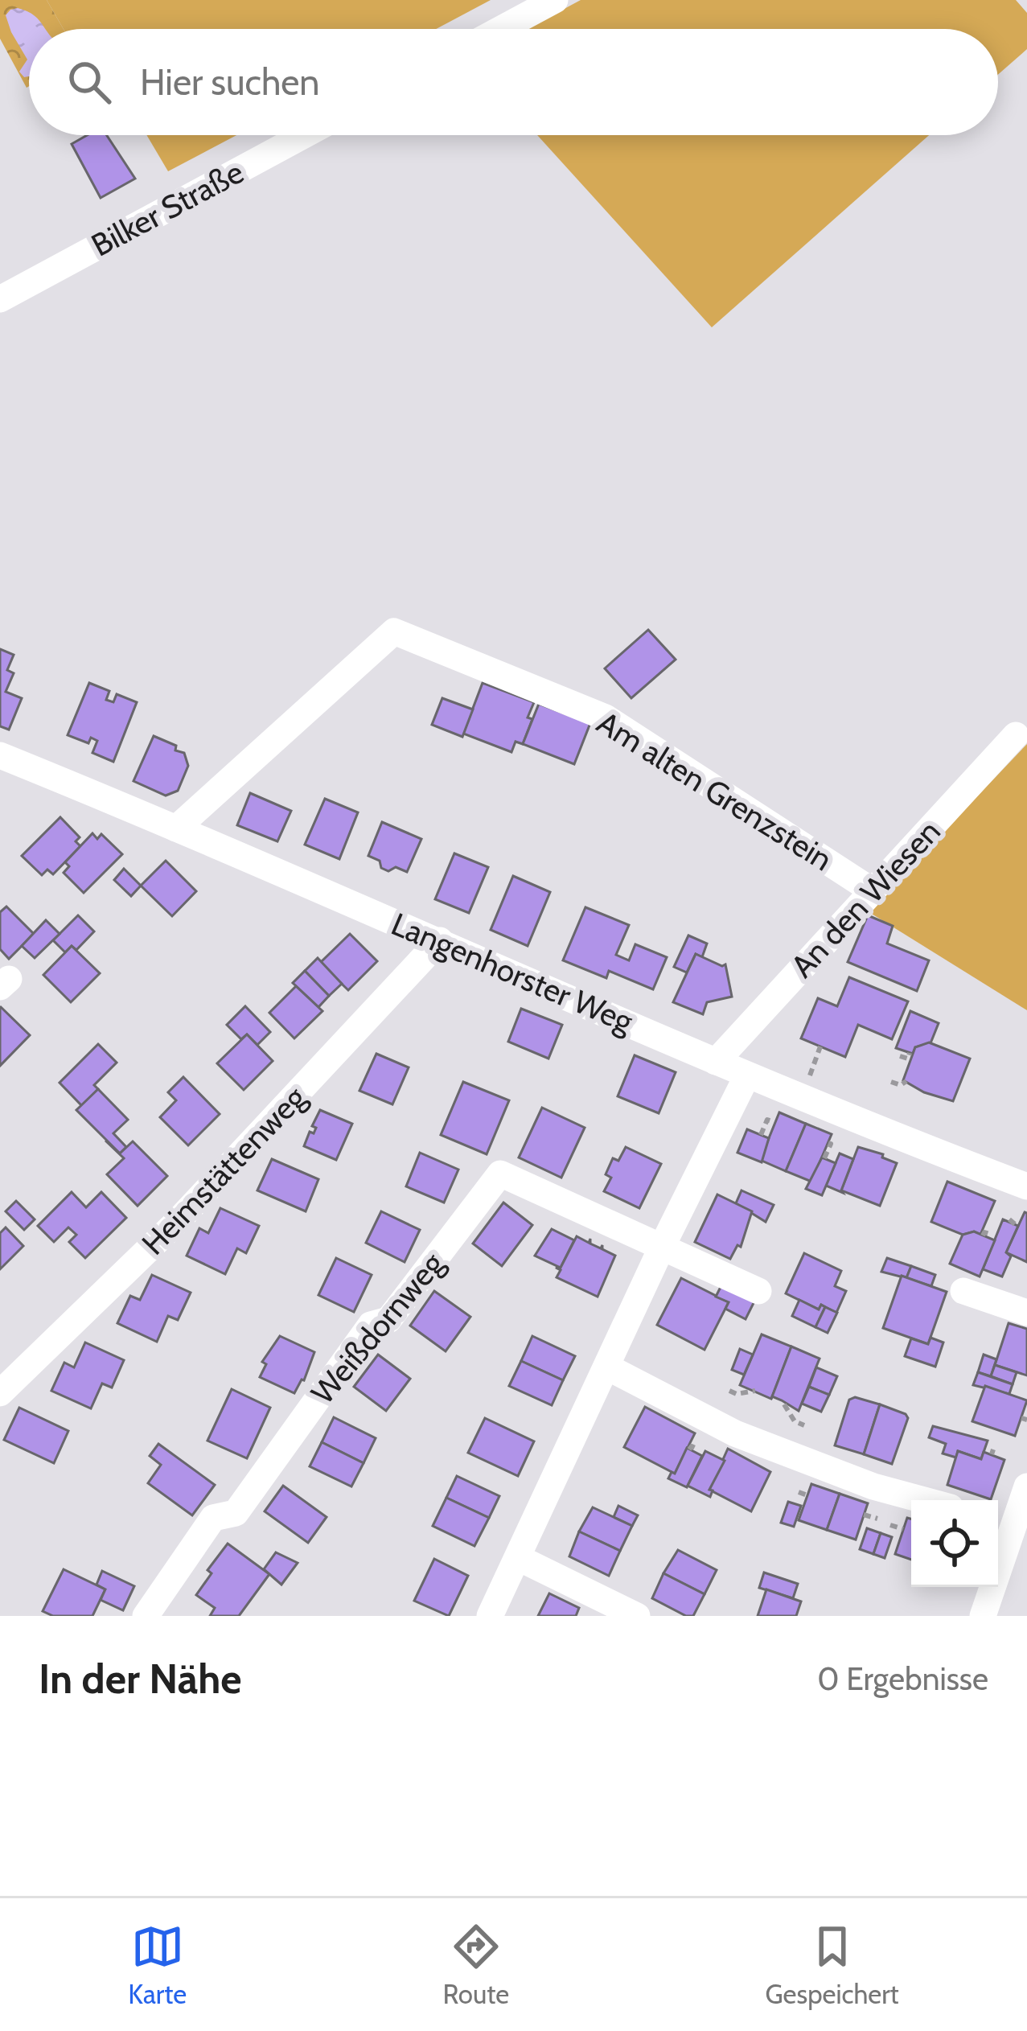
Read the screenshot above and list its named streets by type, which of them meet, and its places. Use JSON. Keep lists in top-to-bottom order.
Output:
{
  "streets": {
    "street": [
      "Bilker Straße",
      "Am alten Grenzstein",
      "An den Wiesen",
      "Langenhorster Weg",
      "Heimstättenweg",
      "Weißdornweg"
    ]
  },
  "crossings": [
    ["Am alten Grenzstein", "An den Wiesen"],
    ["Am alten Grenzstein", "Langenhorster Weg"],
    ["An den Wiesen", "Langenhorster Weg"],
    ["Langenhorster Weg", "Heimstättenweg"]
  ],
  "page": {
    "search": "Hier suchen",
    "heading": ["In der Nähe", "0 Ergebnisse"],
    "nav": ["Karte", "Route", "Gespeichert"]
  }
}
